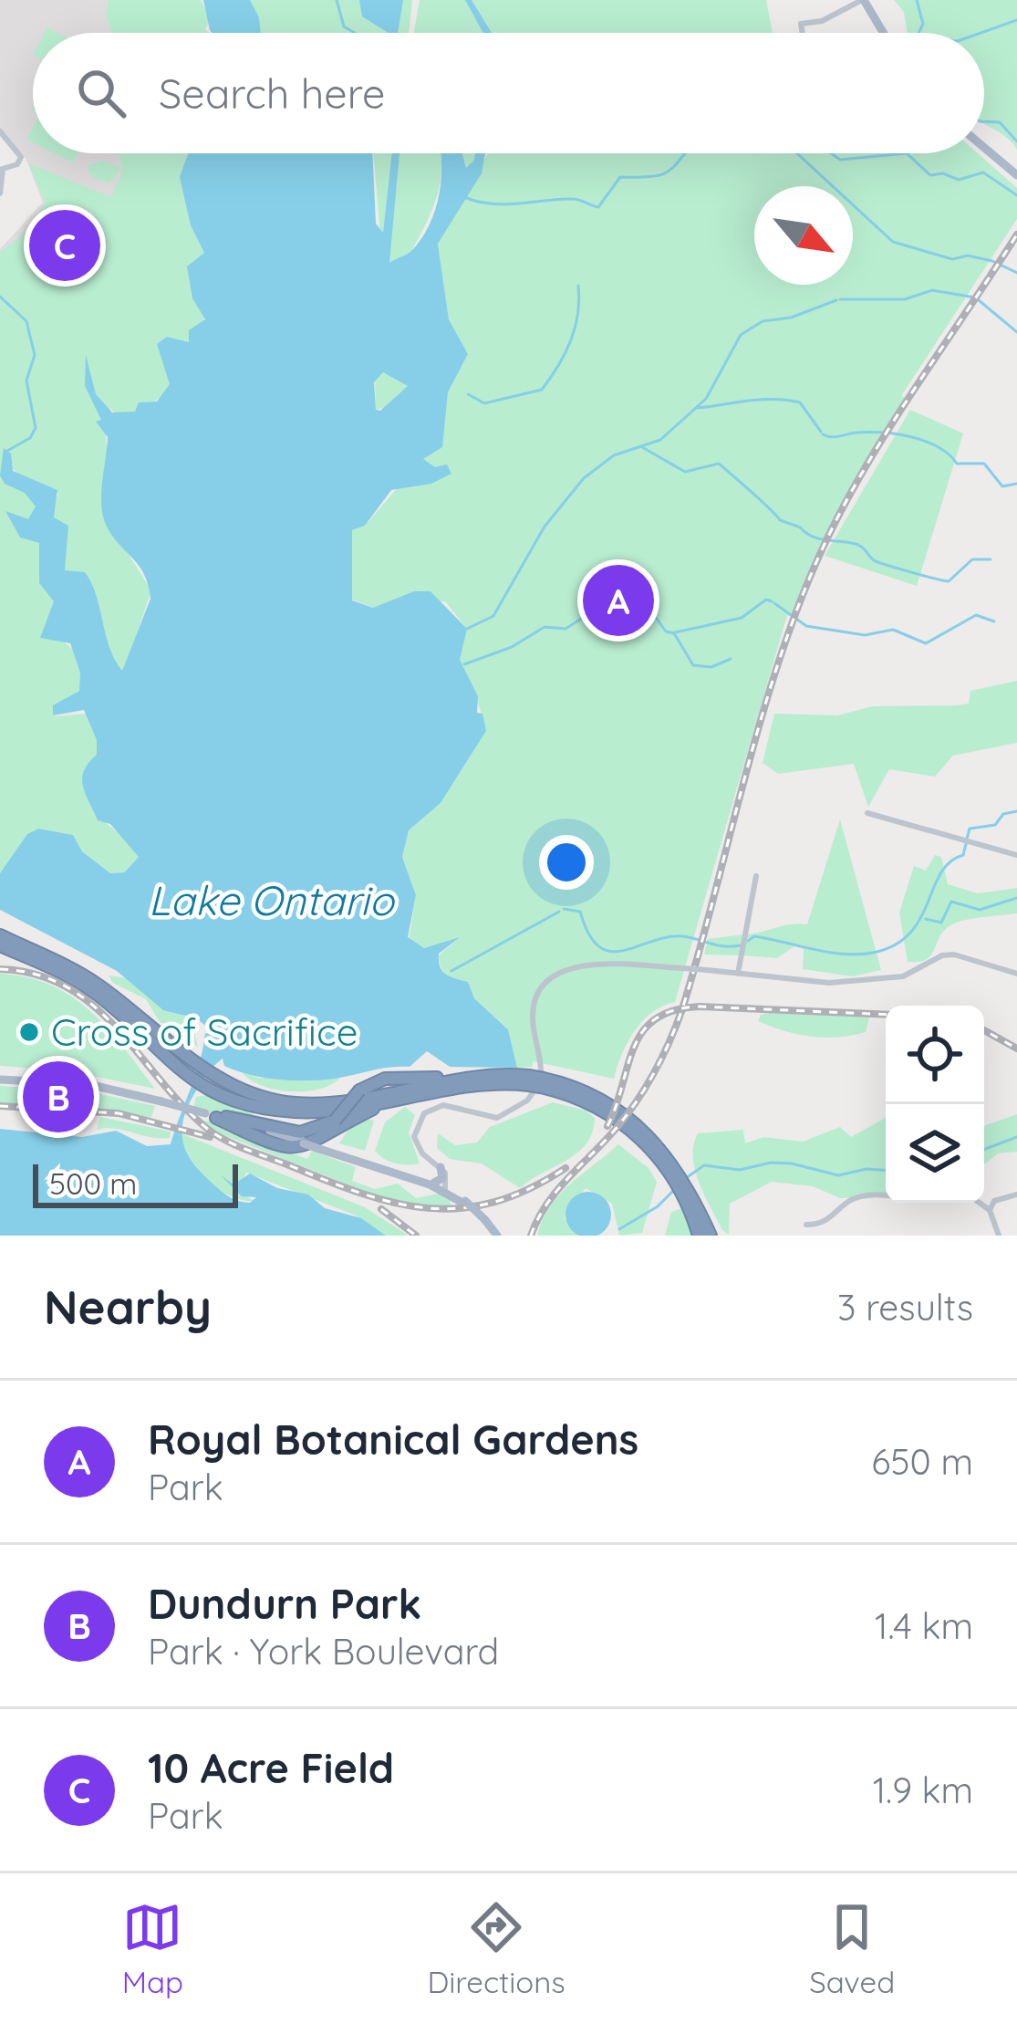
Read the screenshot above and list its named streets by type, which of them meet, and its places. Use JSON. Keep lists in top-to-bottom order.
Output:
{
  "water": ["Lake Ontario"],
  "places": ["Cross of Sacrifice"],
  "scale_bar": "500 m",
  "north": "bottom right",
  "page": {
    "search": "Search here",
    "pins": ["C", "A", "B"],
    "scale": "500 m",
    "heading": ["Nearby", "3 results"],
    "list": [
      {
        "mark": "A",
        "name": "Royal Botanical Gardens",
        "note": "Park",
        "value": "650 m"
      },
      {
        "mark": "B",
        "name": "Dundurn Park",
        "note": "Park · York Boulevard",
        "value": "1.4 km"
      },
      {
        "mark": "C",
        "name": "10 Acre Field",
        "note": "Park",
        "value": "1.9 km"
      }
    ],
    "nav": ["Map", "Directions", "Saved"]
  }
}
